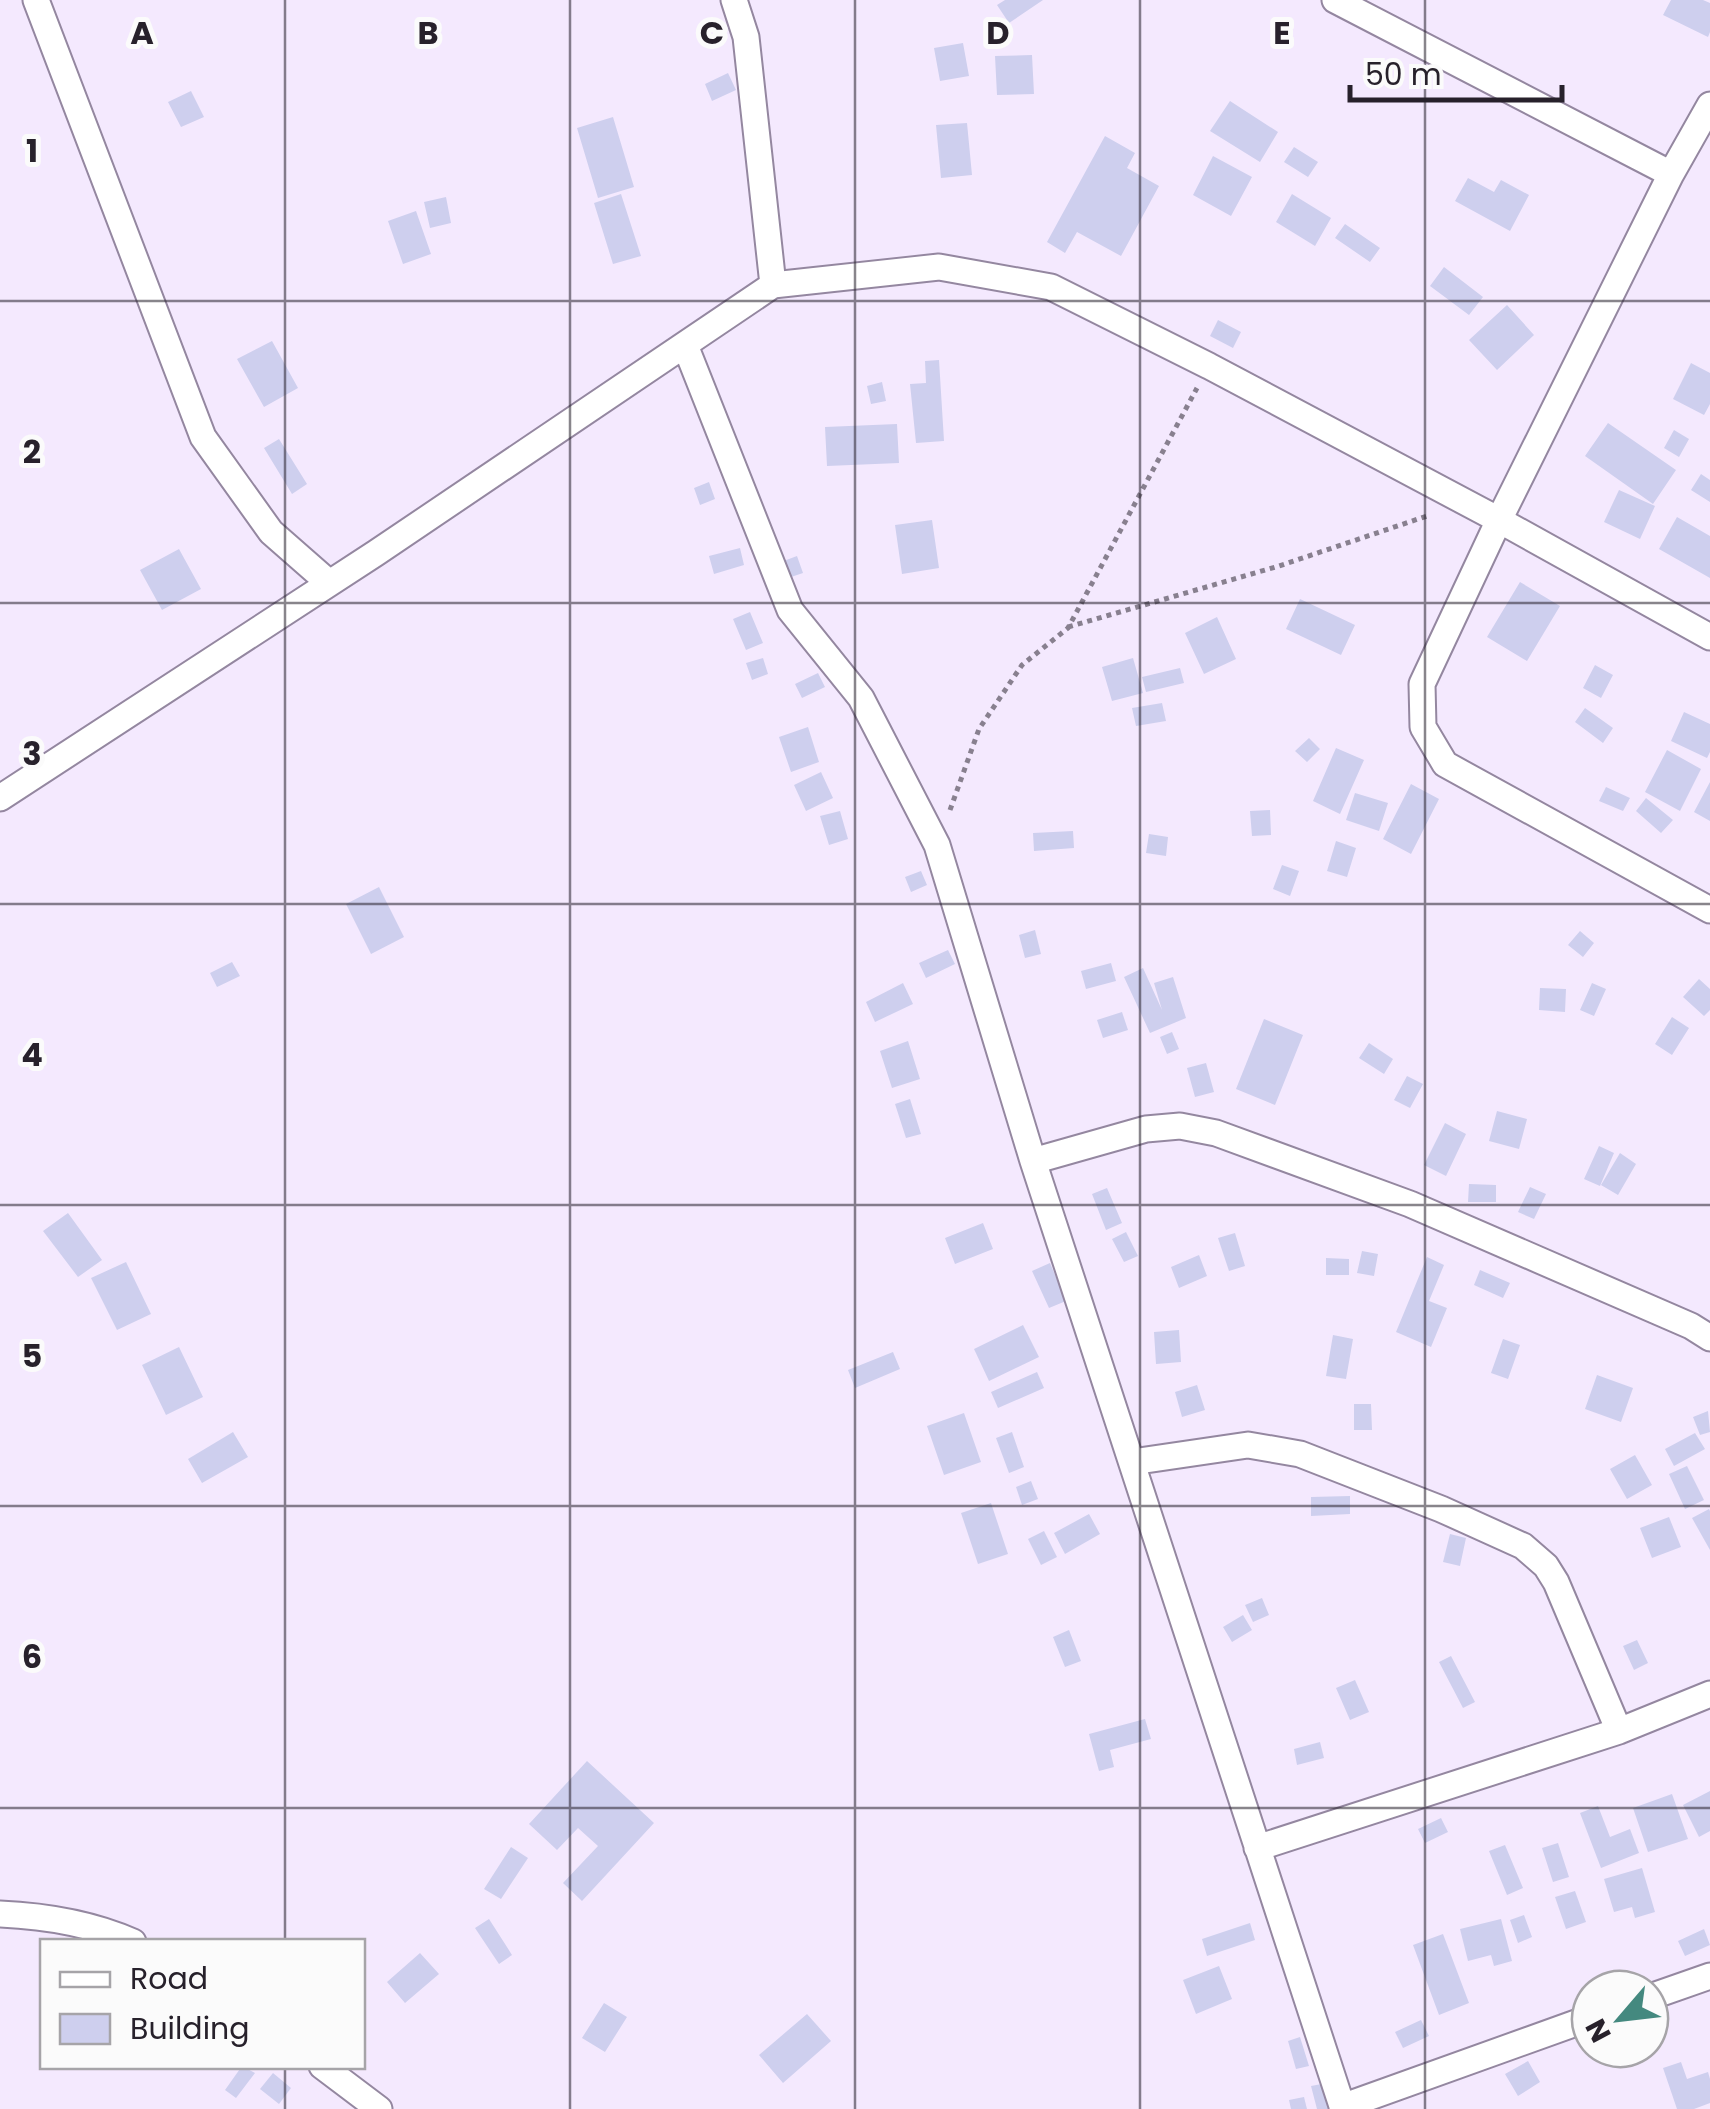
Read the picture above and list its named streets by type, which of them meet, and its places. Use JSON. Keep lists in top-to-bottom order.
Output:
{
  "legend": ["Road", "Building"],
  "scale_bar": "50 m",
  "north": "bottom left",
  "grid": {
    "columns": [
      "A",
      "B",
      "C",
      "D",
      "E"
    ],
    "rows": [
      "1",
      "2",
      "3",
      "4",
      "5",
      "6"
    ]
  }
}
